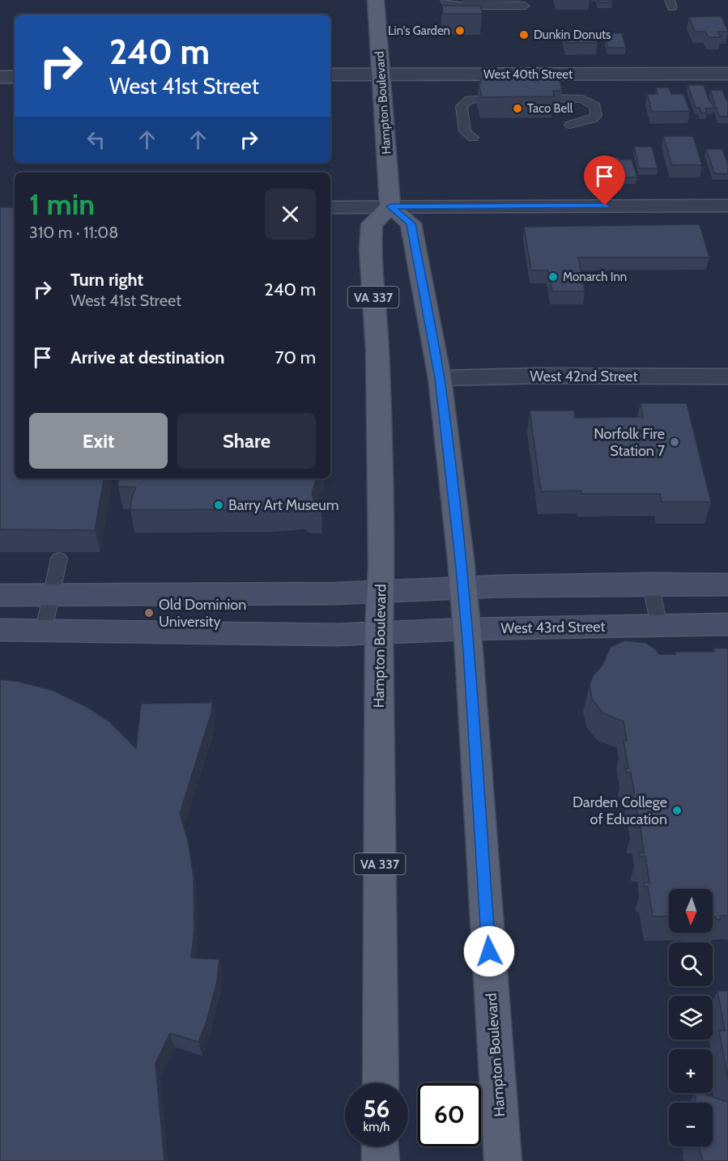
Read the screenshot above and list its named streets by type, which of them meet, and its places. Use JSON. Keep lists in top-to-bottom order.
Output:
{
  "streets": {
    "main road": ["Hampton Boulevard", "VA 337"],
    "street": ["West 40th Street", "West 42nd Street", "West 43rd Street"]
  },
  "crossings": [
    ["West 40th Street", "Hampton Boulevard"],
    ["Hampton Boulevard", "West 42nd Street"],
    ["Hampton Boulevard", "West 43rd Street"]
  ],
  "places": [
    "Lin's Garden",
    "Dunkin Donuts",
    "Taco Bell",
    "Monarch Inn",
    "Norfolk Fire Station 7",
    "Barry Art Museum",
    "Old Dominion University",
    "Darden College of Education"
  ],
  "north": "bottom",
  "page": {
    "turn": ["240 m", "West 41st Street"],
    "heading": ["1 min", "310 m · 11:08"],
    "list": [
      {
        "name": "Turn right",
        "note": "West 41st Street",
        "value": "240 m"
      },
      {
        "name": "Arrive at destination",
        "value": "70 m"
      }
    ],
    "buttons": ["Exit", "Share"],
    "map_buttons": ["+", "−"],
    "speed": "56 km/h",
    "limit": "60"
  }
}
